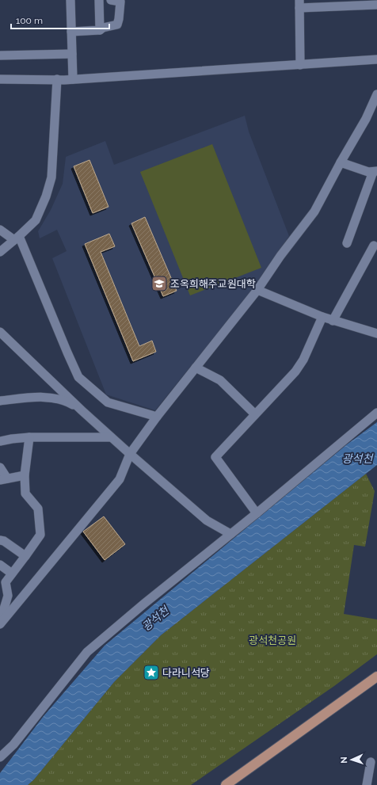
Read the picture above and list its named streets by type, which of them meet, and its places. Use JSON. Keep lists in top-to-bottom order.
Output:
{
  "water": ["광석천"],
  "parks": ["광석천공원"],
  "places": {
    "school or university": ["조옥희해주교원대학"],
    "place": ["다라니석당"]
  },
  "scale_bar": "100 m",
  "north": "left"
}
